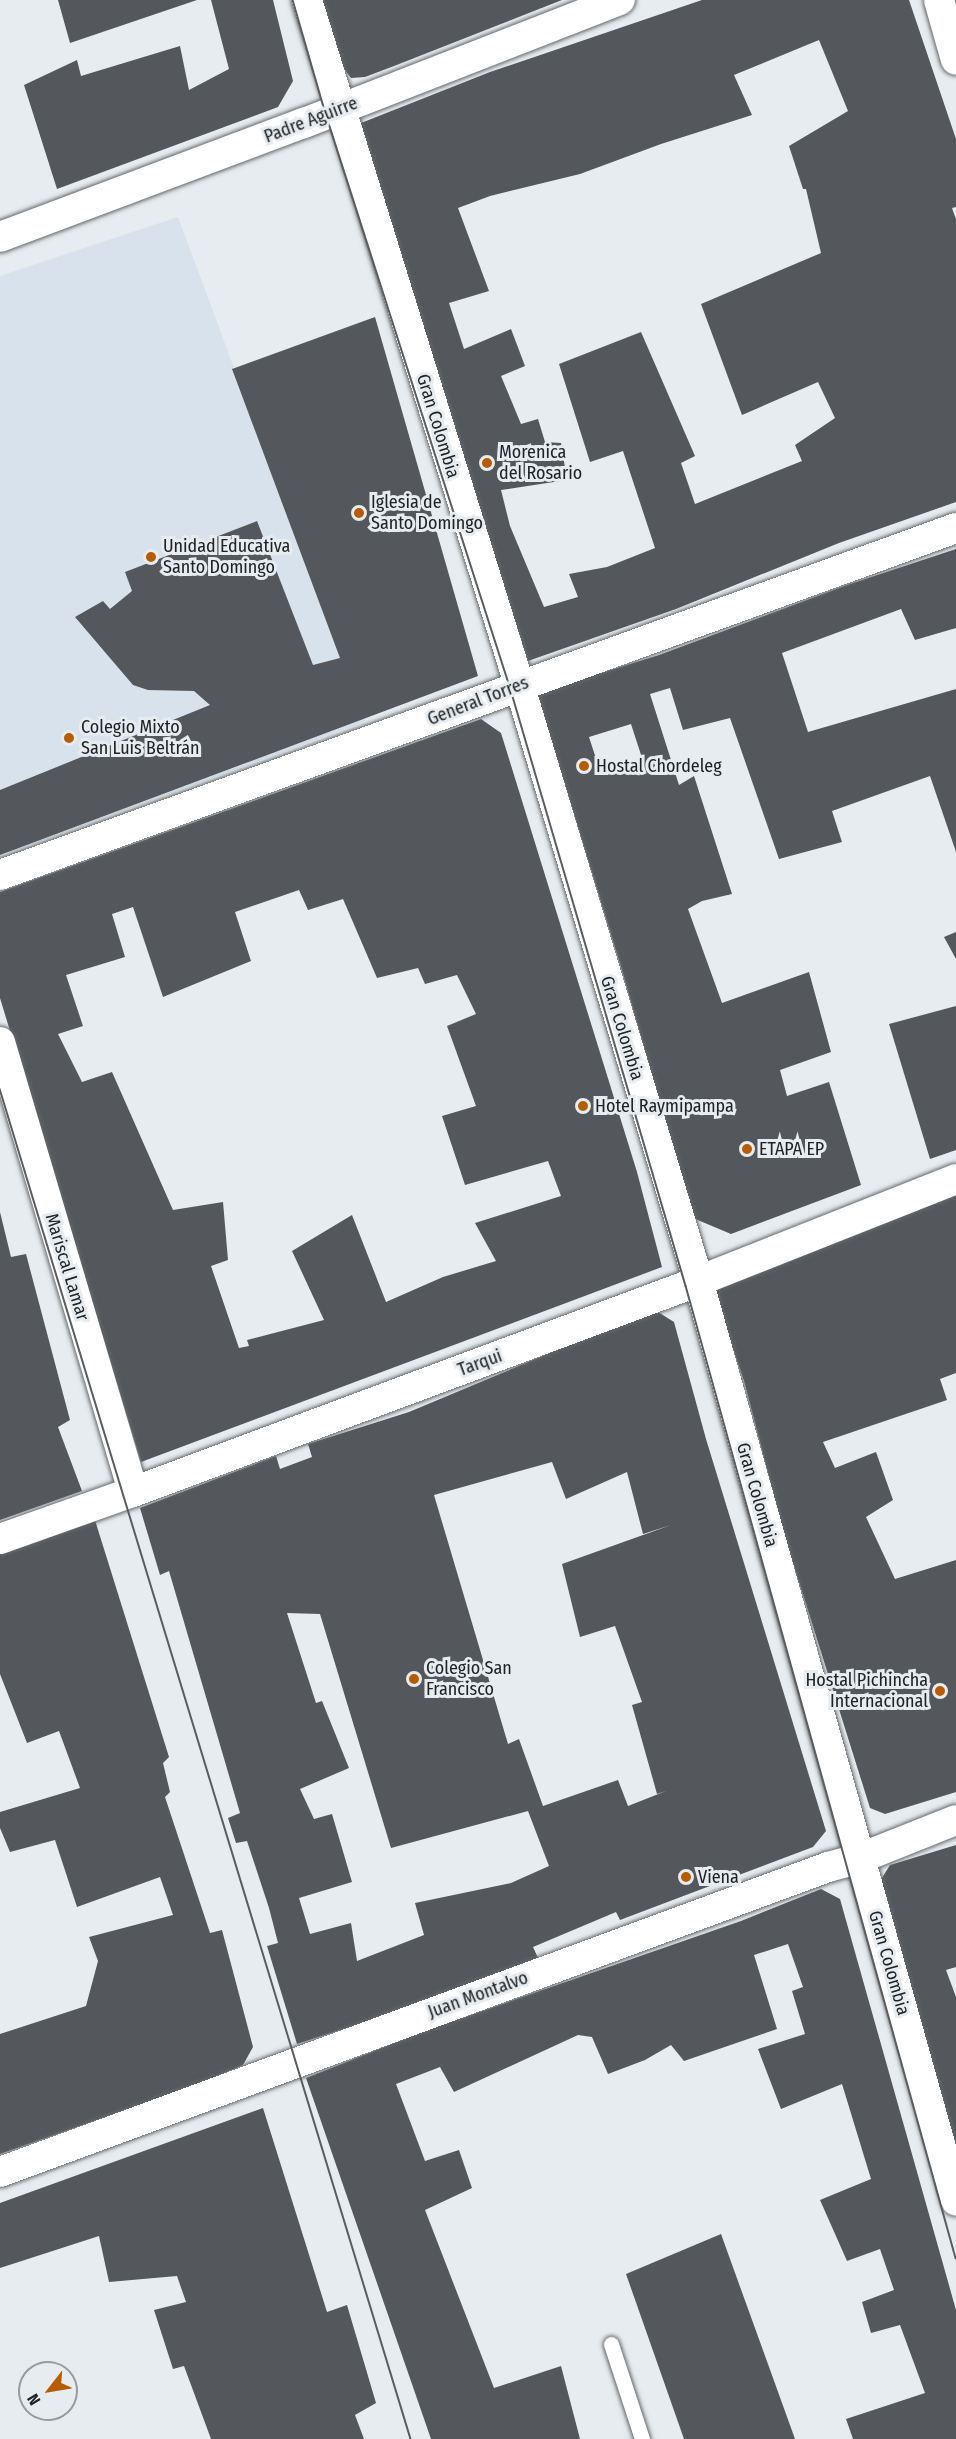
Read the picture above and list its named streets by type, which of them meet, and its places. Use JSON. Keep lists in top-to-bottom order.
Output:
{
  "streets": {
    "street": [
      "Padre Aguirre",
      "Gran Colombia",
      "General Torres",
      "Mariscal Lamar",
      "Tarqui",
      "Juan Montalvo"
    ]
  },
  "crossings": [
    ["Padre Aguirre", "Gran Colombia"],
    ["Gran Colombia", "General Torres"],
    ["Gran Colombia", "Tarqui"],
    ["Gran Colombia", "Juan Montalvo"],
    ["Mariscal Lamar", "Tarqui"]
  ],
  "places": [
    "Morenica del Rosario",
    "Iglesia de Santo Domingo",
    "Unidad Educativa Santo Domingo",
    "Colegio Mixto San Luis Beltrán",
    "Hostal Chordeleg",
    "Hotel Raymipampa",
    "ETAPA EP",
    "Colegio San Francisco",
    "Hostal Pichincha Internacional",
    "Viena"
  ],
  "north": "bottom left"
}
